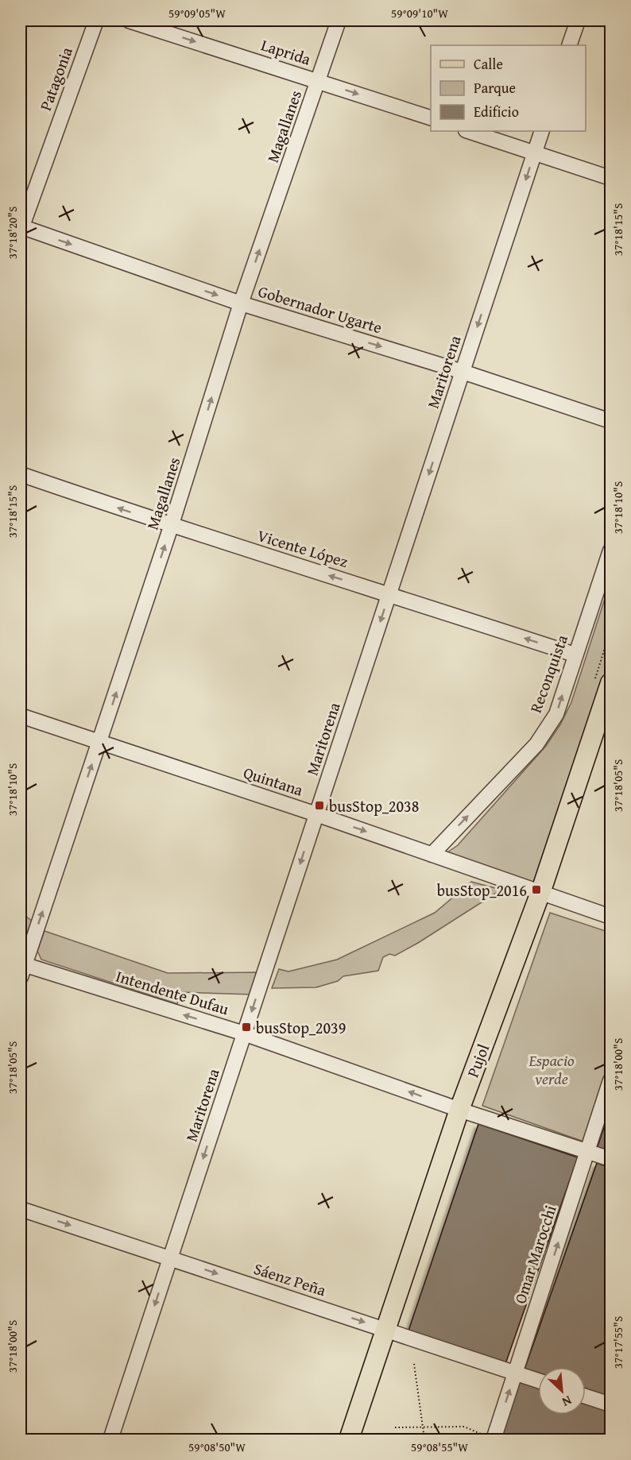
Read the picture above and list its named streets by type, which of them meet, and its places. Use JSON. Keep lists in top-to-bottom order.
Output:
{
  "streets": {
    "main road": ["Pujol"],
    "street": [
      "Laprida",
      "Patagonia",
      "Magallanes",
      "Gobernador Ugarte",
      "Maritorena",
      "Vicente López",
      "Reconquista",
      "Quintana",
      "Intendente Dufau",
      "Omar Marocchi",
      "Sáenz Peña"
    ]
  },
  "crossings": [
    ["Laprida", "Magallanes"],
    ["Patagonia", "Gobernador Ugarte"],
    ["Magallanes", "Gobernador Ugarte"],
    ["Magallanes", "Vicente López"],
    ["Magallanes", "Quintana"],
    ["Magallanes", "Intendente Dufau"],
    ["Gobernador Ugarte", "Maritorena"],
    ["Maritorena", "Vicente López"],
    ["Maritorena", "Quintana"],
    ["Maritorena", "Intendente Dufau"],
    ["Maritorena", "Sáenz Peña"],
    ["Vicente López", "Reconquista"],
    ["Reconquista", "Quintana"],
    ["Quintana", "Pujol"],
    ["Intendente Dufau", "Pujol"],
    ["Intendente Dufau", "Omar Marocchi"],
    ["Pujol", "Sáenz Peña"],
    ["Omar Marocchi", "Sáenz Peña"]
  ],
  "one_way": [
    "Laprida",
    "Magallanes",
    "Gobernador Ugarte",
    "Maritorena",
    "Vicente López",
    "Reconquista",
    "Intendente Dufau",
    "Omar Marocchi",
    "Sáenz Peña"
  ],
  "parks": ["Espacio verde"],
  "places": {
    "transit": ["busStop_2038", "busStop_2016", "busStop_2039"]
  },
  "legend": ["Calle", "Parque", "Edificio"],
  "north": "bottom right",
  "coordinates": [
    "59°09'05\"W",
    "59°09'10\"W",
    "37°18'15\"S",
    "37°18'20\"S",
    "37°18'10\"S",
    "37°18'05\"S",
    "37°18'00\"S",
    "37°17'55\"S",
    "59°08'50\"W",
    "59°08'55\"W"
  ]
}
